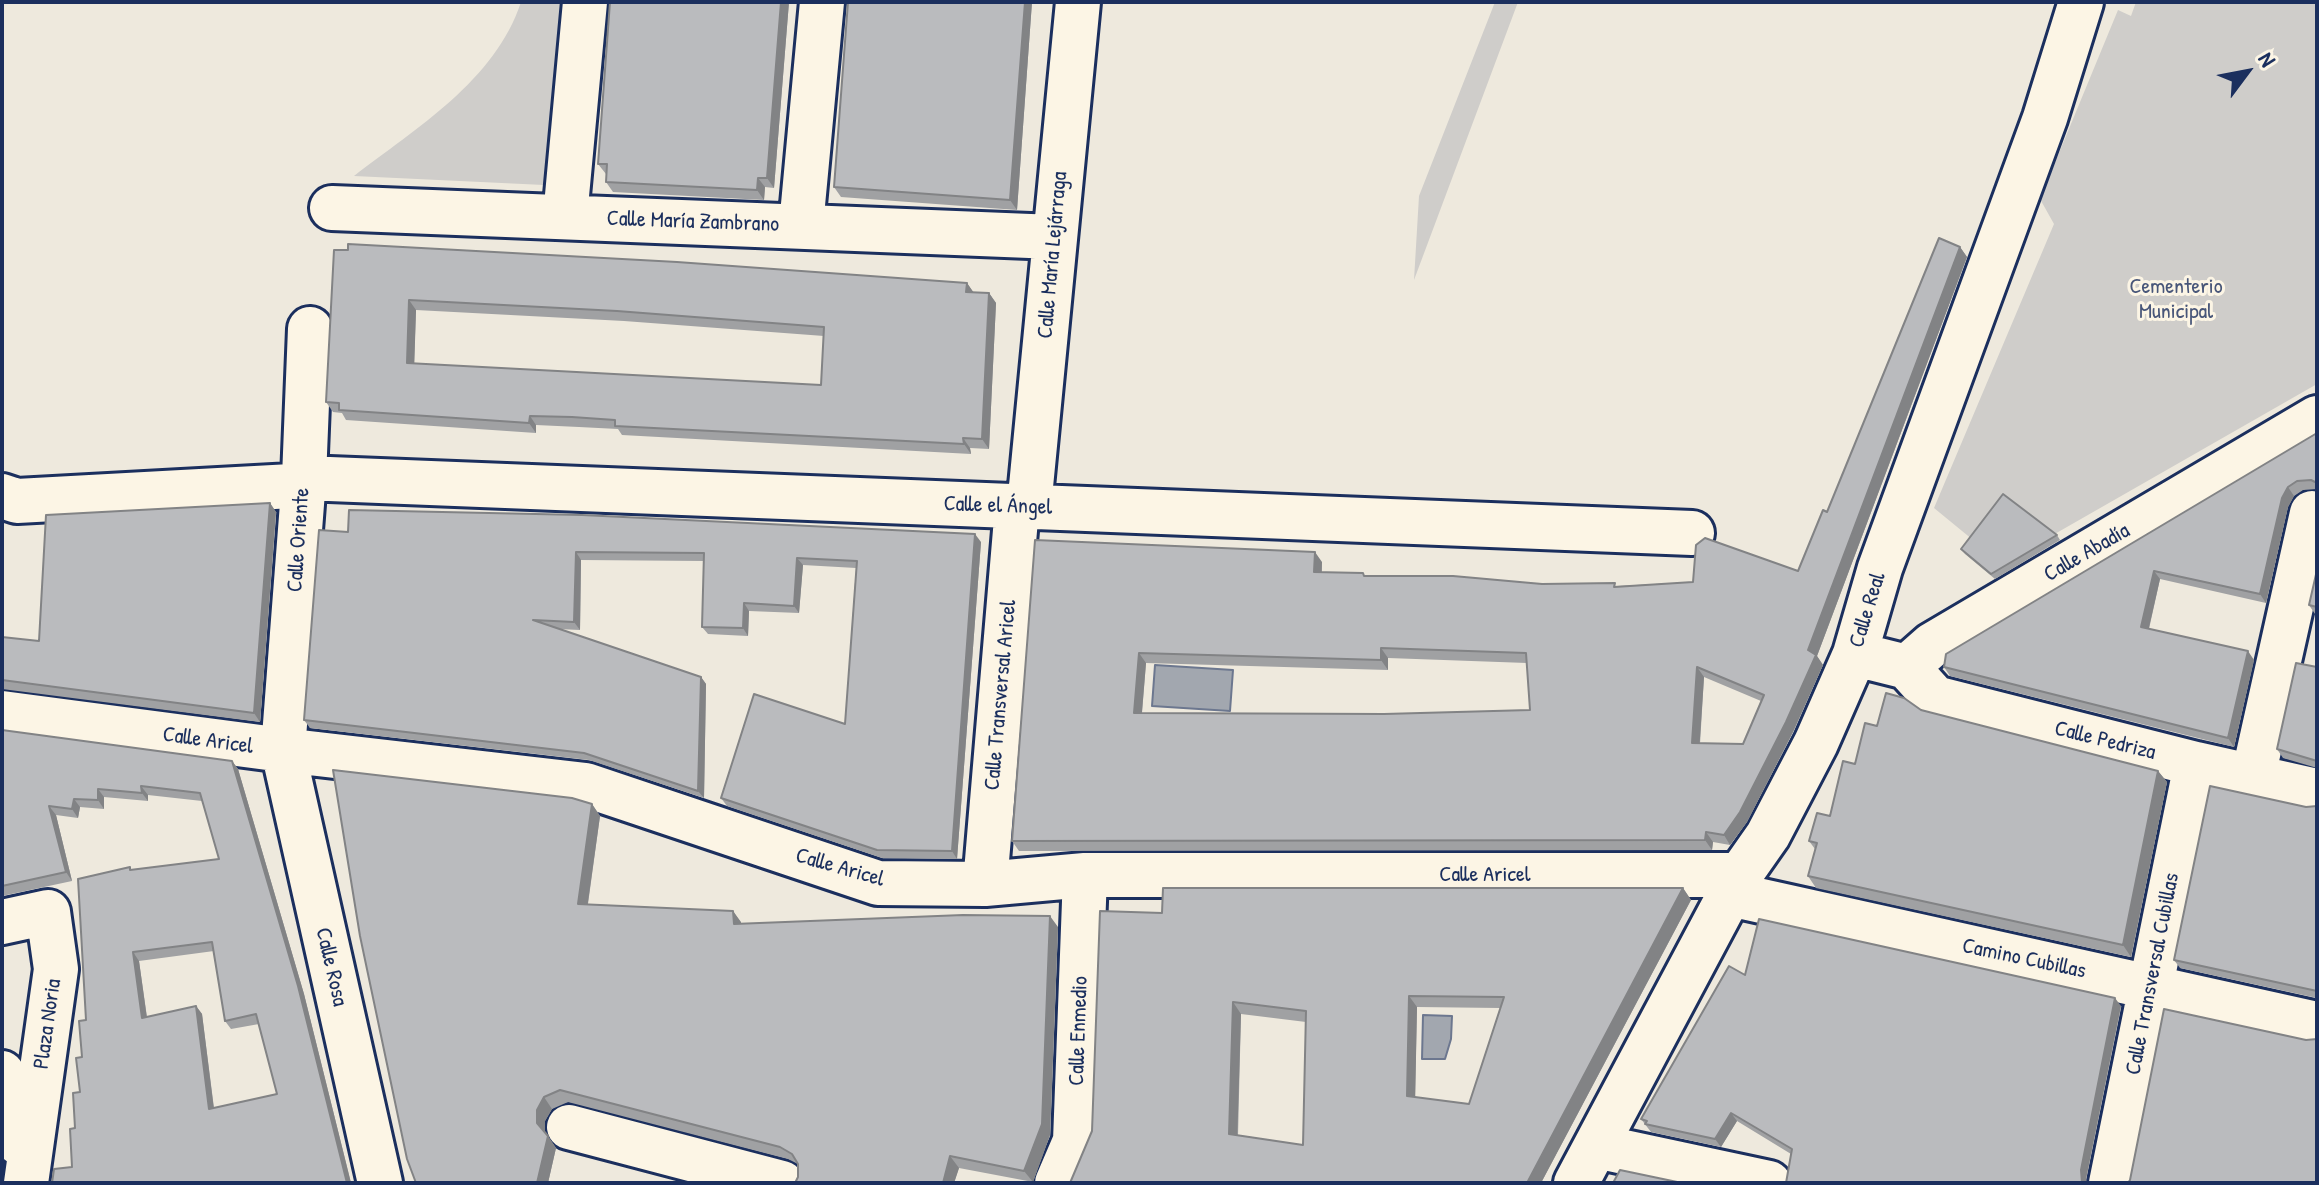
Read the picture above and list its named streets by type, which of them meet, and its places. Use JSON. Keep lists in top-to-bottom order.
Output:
{
  "streets": {
    "street": [
      "Calle María Zambrano",
      "Calle María Lejárraga",
      "Calle el Ángel",
      "Calle Oriente",
      "Calle Abadía",
      "Calle Real",
      "Calle Transversal Aricel",
      "Calle Aricel",
      "Calle Pedriza",
      "Camino Cubillas",
      "Calle Rosa",
      "Calle Transversal Cubillas",
      "Plaza Noria",
      "Calle Enmedio"
    ]
  },
  "crossings": [
    ["Calle María Zambrano", "Calle María Lejárraga"],
    ["Calle María Lejárraga", "Calle el Ángel"],
    ["Calle María Lejárraga", "Calle Transversal Aricel"],
    ["Calle el Ángel", "Calle Oriente"],
    ["Calle el Ángel", "Calle Transversal Aricel"],
    ["Calle Oriente", "Calle Aricel"],
    ["Calle Oriente", "Calle Rosa"],
    ["Calle Abadía", "Calle Pedriza"],
    ["Calle Real", "Calle Aricel"],
    ["Calle Real", "Camino Cubillas"],
    ["Calle Transversal Aricel", "Calle Aricel"],
    ["Calle Aricel", "Camino Cubillas"],
    ["Calle Aricel", "Calle Rosa"],
    ["Calle Aricel", "Calle Enmedio"],
    ["Calle Pedriza", "Calle Transversal Cubillas"],
    ["Camino Cubillas", "Calle Transversal Cubillas"]
  ],
  "parks": ["Cementerio Municipal"],
  "north": "top right"
}
